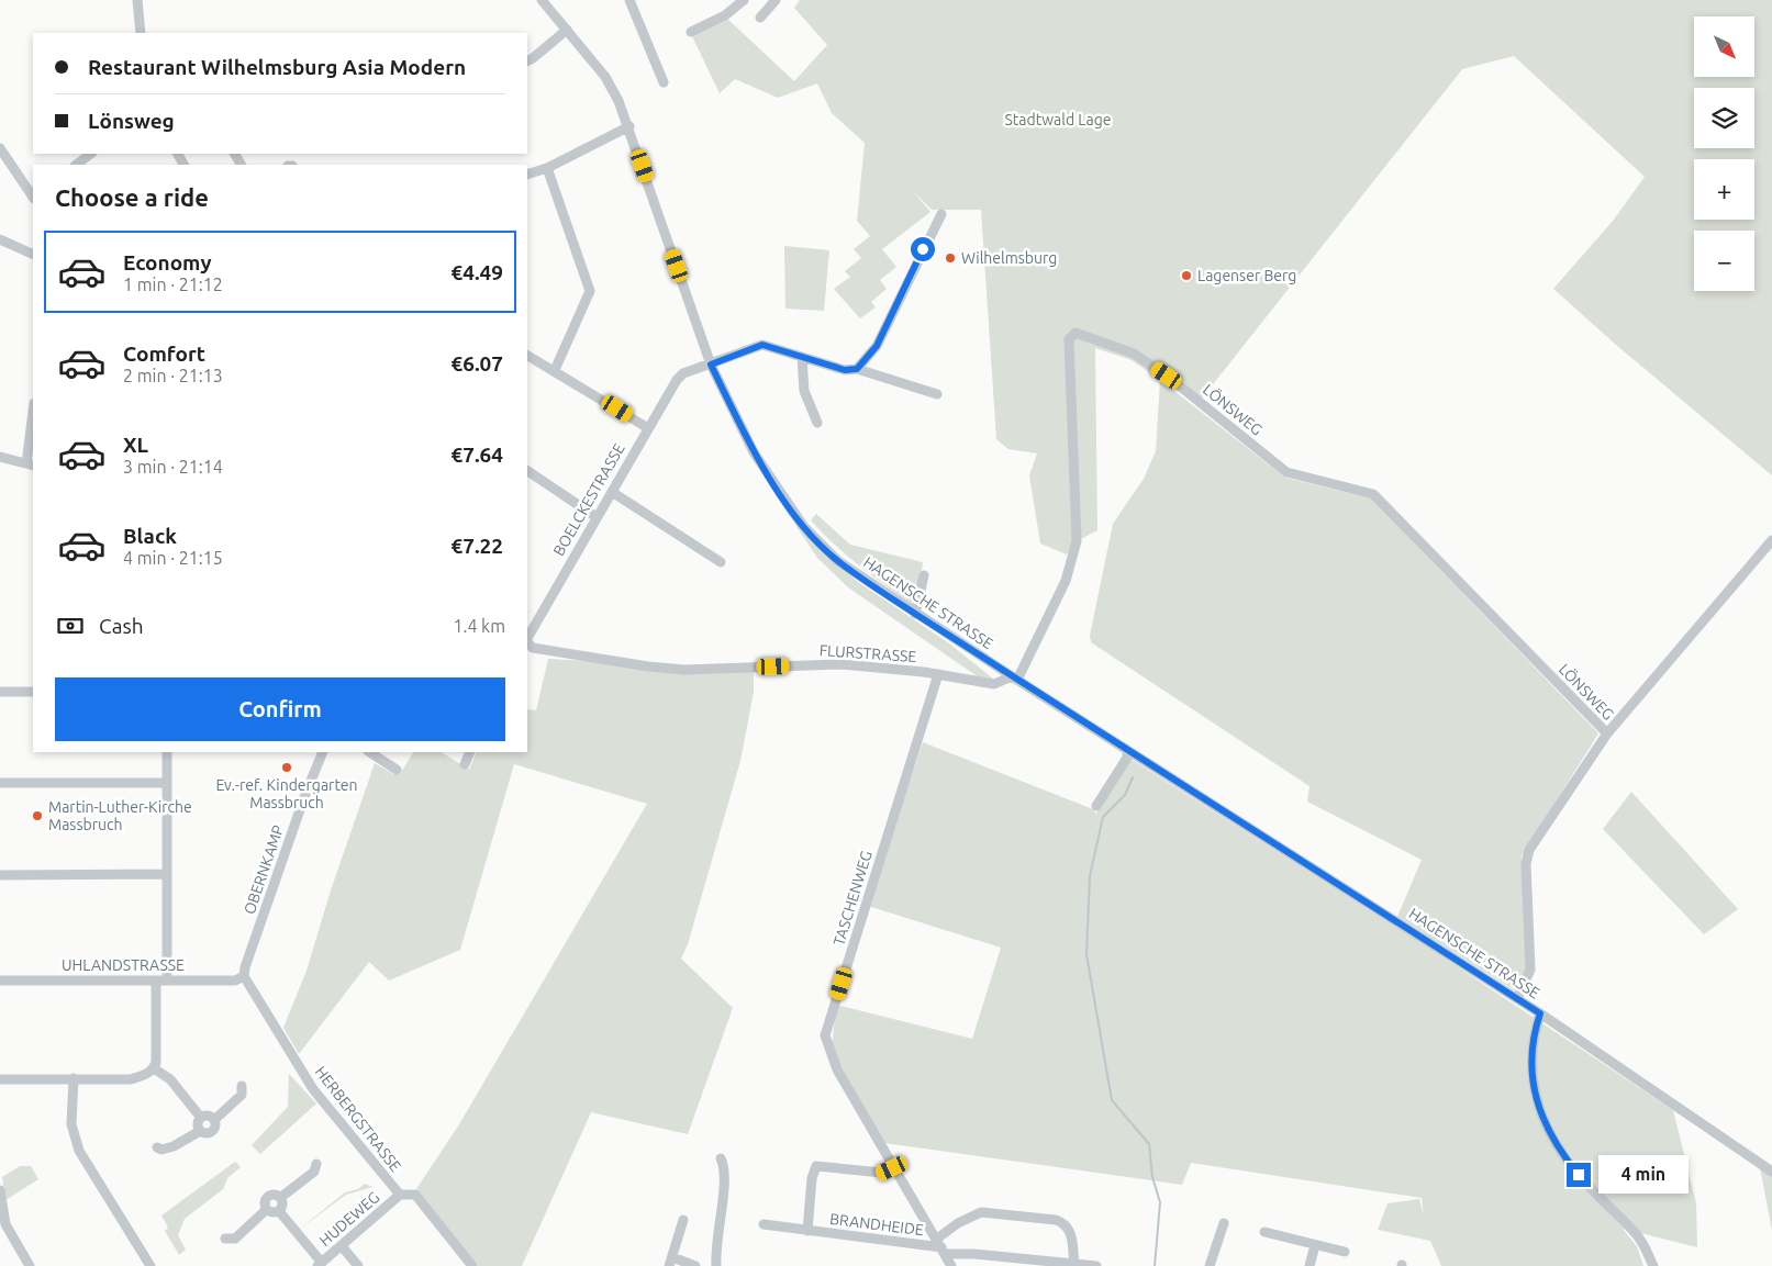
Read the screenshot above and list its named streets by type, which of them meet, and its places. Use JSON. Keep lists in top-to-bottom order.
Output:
{
  "streets": {
    "street": [
      "LÖNSWEG",
      "BOELCKESTRASSE",
      "HAGENSCHE STRASSE",
      "FLURSTRASSE",
      "OBERNKAMP",
      "TASCHENWEG",
      "UHLANDSTRASSE",
      "HERBERGSTRASSE",
      "HUDEWEG",
      "BRANDHEIDE"
    ]
  },
  "crossings": [
    ["LÖNSWEG", "HAGENSCHE STRASSE"],
    ["LÖNSWEG", "FLURSTRASSE"],
    ["BOELCKESTRASSE", "HAGENSCHE STRASSE"],
    ["HAGENSCHE STRASSE", "FLURSTRASSE"],
    ["FLURSTRASSE", "TASCHENWEG"],
    ["OBERNKAMP", "UHLANDSTRASSE"],
    ["OBERNKAMP", "HERBERGSTRASSE"],
    ["TASCHENWEG", "BRANDHEIDE"],
    ["UHLANDSTRASSE", "HERBERGSTRASSE"],
    ["HERBERGSTRASSE", "HUDEWEG"]
  ],
  "parks": ["Stadtwald Lage"],
  "places": [
    "Wilhelmsburg",
    "Lagenser Berg",
    "Ev.-ref. Kindergarten Massbruch",
    "Martin-Luther-Kirche Massbruch"
  ],
  "north": "bottom right",
  "page": {
    "map_buttons": ["+", "−"],
    "banner": ["Restaurant Wilhelmsburg Asia Modern", "Lönsweg"],
    "heading": "Choose a ride",
    "list": [
      {
        "name": "Economy",
        "note": "1 min · 21:12",
        "value": "€4.49"
      },
      {
        "name": "Comfort",
        "note": "2 min · 21:13",
        "value": "€6.07"
      },
      {
        "name": "XL",
        "note": "3 min · 21:14",
        "value": "€7.64"
      },
      {
        "name": "Black",
        "note": "4 min · 21:15",
        "value": "€7.22"
      }
    ],
    "pay": ["Cash", "1.4 km"],
    "buttons": "Confirm",
    "bubble": "4 min"
  }
}
